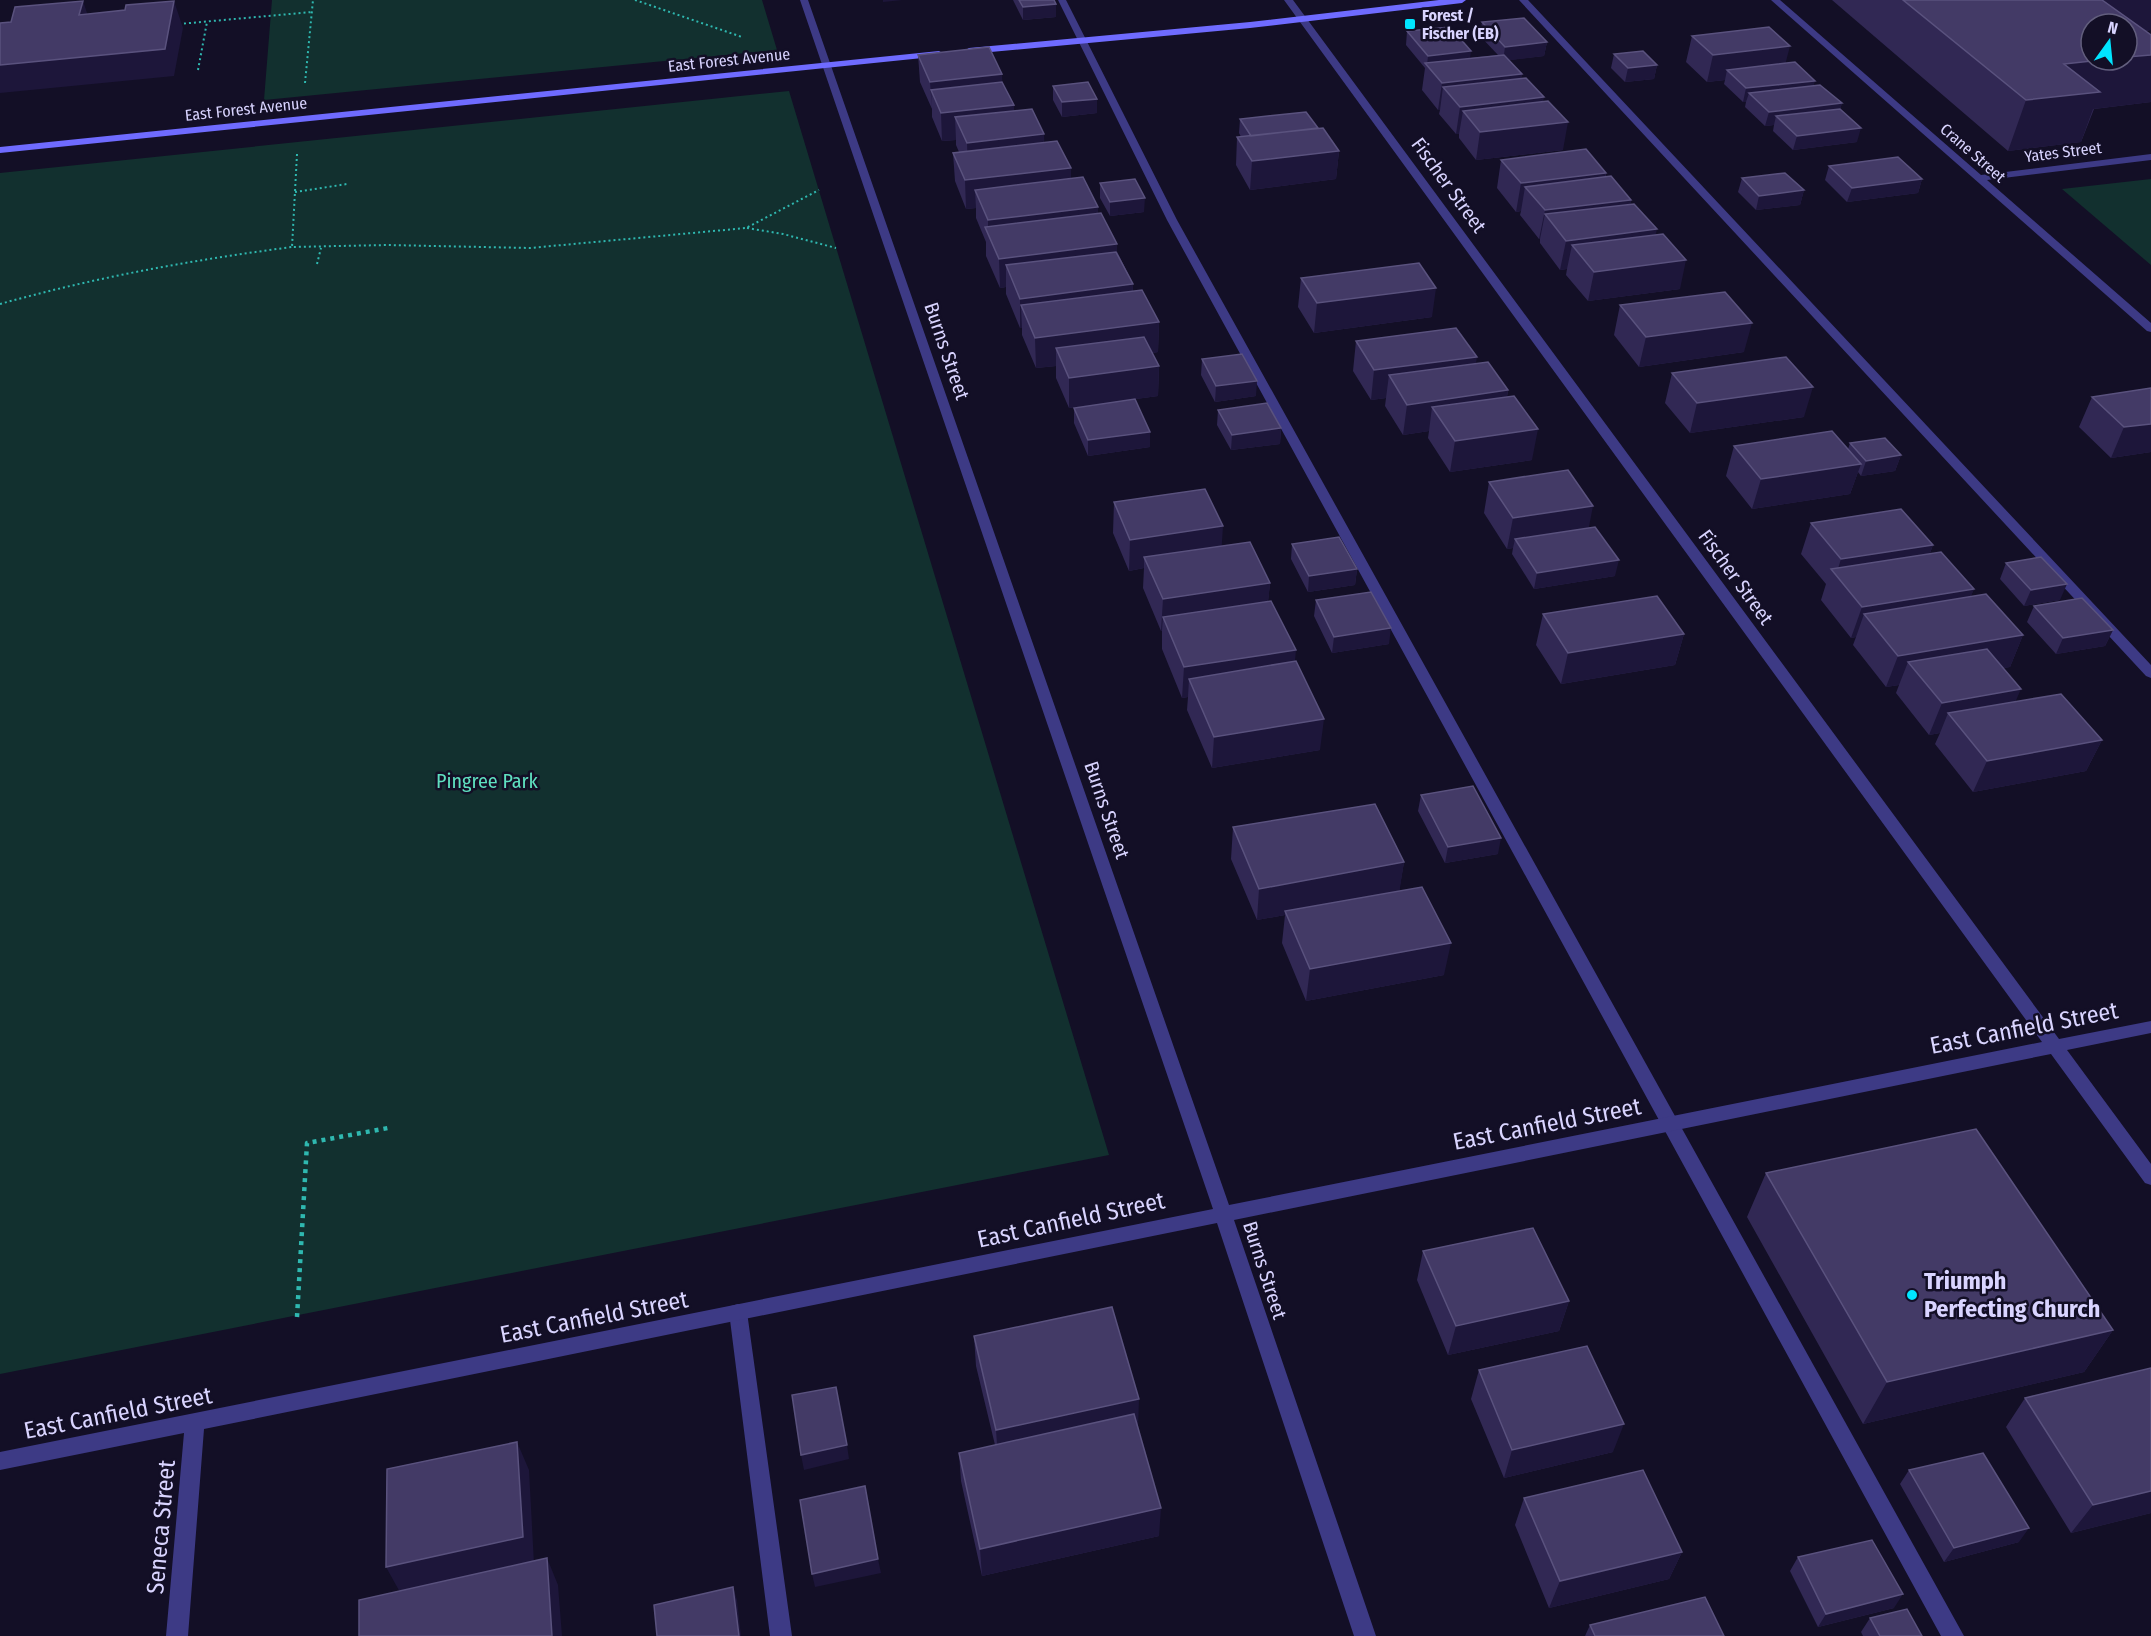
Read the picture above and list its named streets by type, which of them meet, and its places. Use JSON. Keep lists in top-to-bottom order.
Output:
{
  "streets": {
    "main road": ["East Forest Avenue"],
    "street": [
      "Yates Street",
      "Crane Street",
      "Fischer Street",
      "Burns Street",
      "East Canfield Street",
      "Seneca Street"
    ]
  },
  "crossings": [
    ["East Forest Avenue", "Burns Street"],
    ["Yates Street", "Crane Street"],
    ["Fischer Street", "East Canfield Street"],
    ["Burns Street", "East Canfield Street"],
    ["East Canfield Street", "Seneca Street"]
  ],
  "parks": ["Pingree Park"],
  "places": {
    "transit": ["Forest / Fischer (EB)"],
    "other": ["Triumph Perfecting Church"]
  },
  "north": "top"
}
